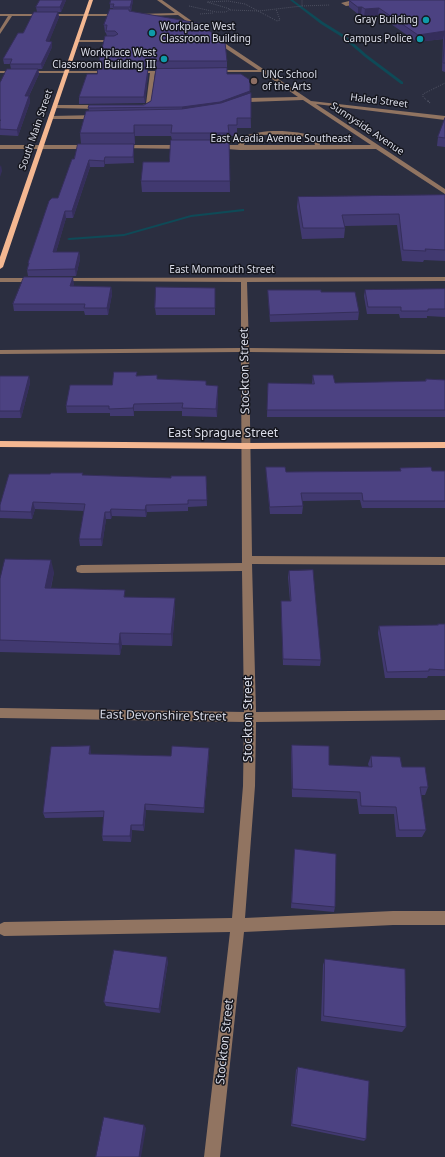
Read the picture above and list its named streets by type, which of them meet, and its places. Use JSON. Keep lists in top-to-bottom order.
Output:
{
  "streets": {
    "main road": ["South Main Street", "East Sprague Street"],
    "street": [
      "Haled Street",
      "Sunnyside Avenue",
      "East Acadia Avenue Southeast",
      "East Monmouth Street",
      "Stockton Street",
      "East Devonshire Street"
    ]
  },
  "crossings": [
    ["Haled Street", "Sunnyside Avenue"],
    ["Sunnyside Avenue", "East Acadia Avenue Southeast"],
    ["East Monmouth Street", "Stockton Street"],
    ["Stockton Street", "East Sprague Street"],
    ["Stockton Street", "East Devonshire Street"]
  ],
  "places": [
    "Gray Building",
    "Workplace West Classroom Building",
    "Campus Police",
    "Workplace West Classroom Building III",
    "UNC School of the Arts"
  ]
}
